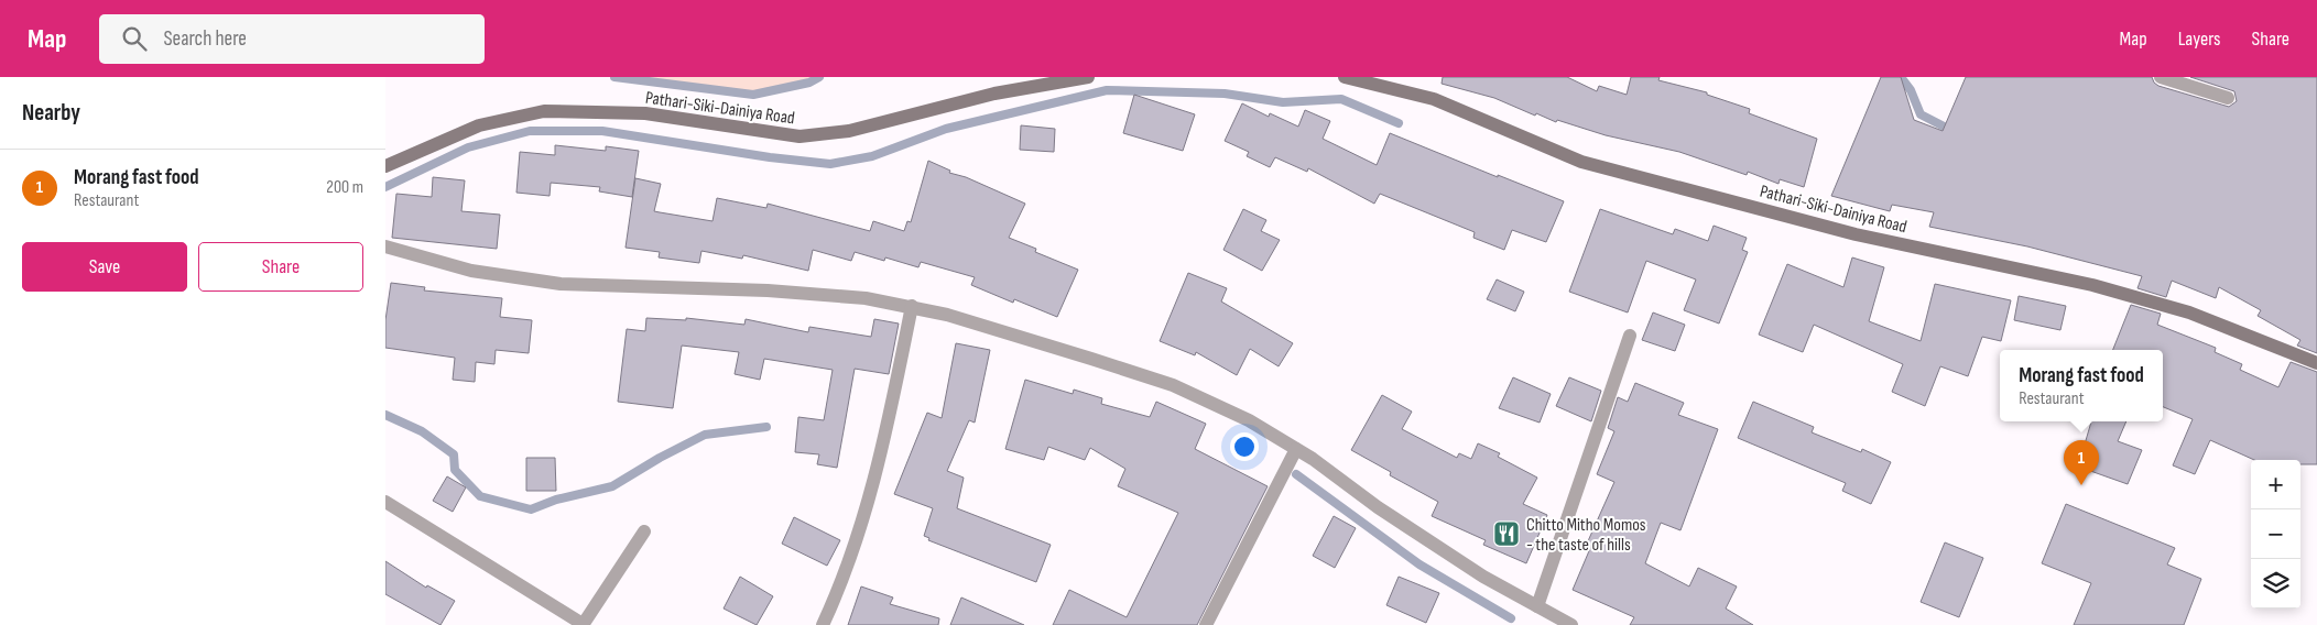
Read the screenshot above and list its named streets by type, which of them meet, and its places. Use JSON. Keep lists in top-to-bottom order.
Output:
{
  "streets": {
    "main road": ["Pathari-Siki-Dainiya Road"]
  },
  "places": {
    "restaurant": ["Chitto Mitho Momos - the taste of hills"]
  },
  "page": {
    "header": "Map",
    "search": "Search here",
    "nav": ["Map", "Layers", "Share"],
    "heading": "Nearby",
    "list": [
      {
        "mark": "1",
        "name": "Morang fast food",
        "note": "Restaurant",
        "value": "200 m"
      }
    ],
    "buttons": ["Save", "Share"],
    "popup": ["Morang fast food", "Restaurant"],
    "pins": "1",
    "map_buttons": ["+", "−"]
  }
}
